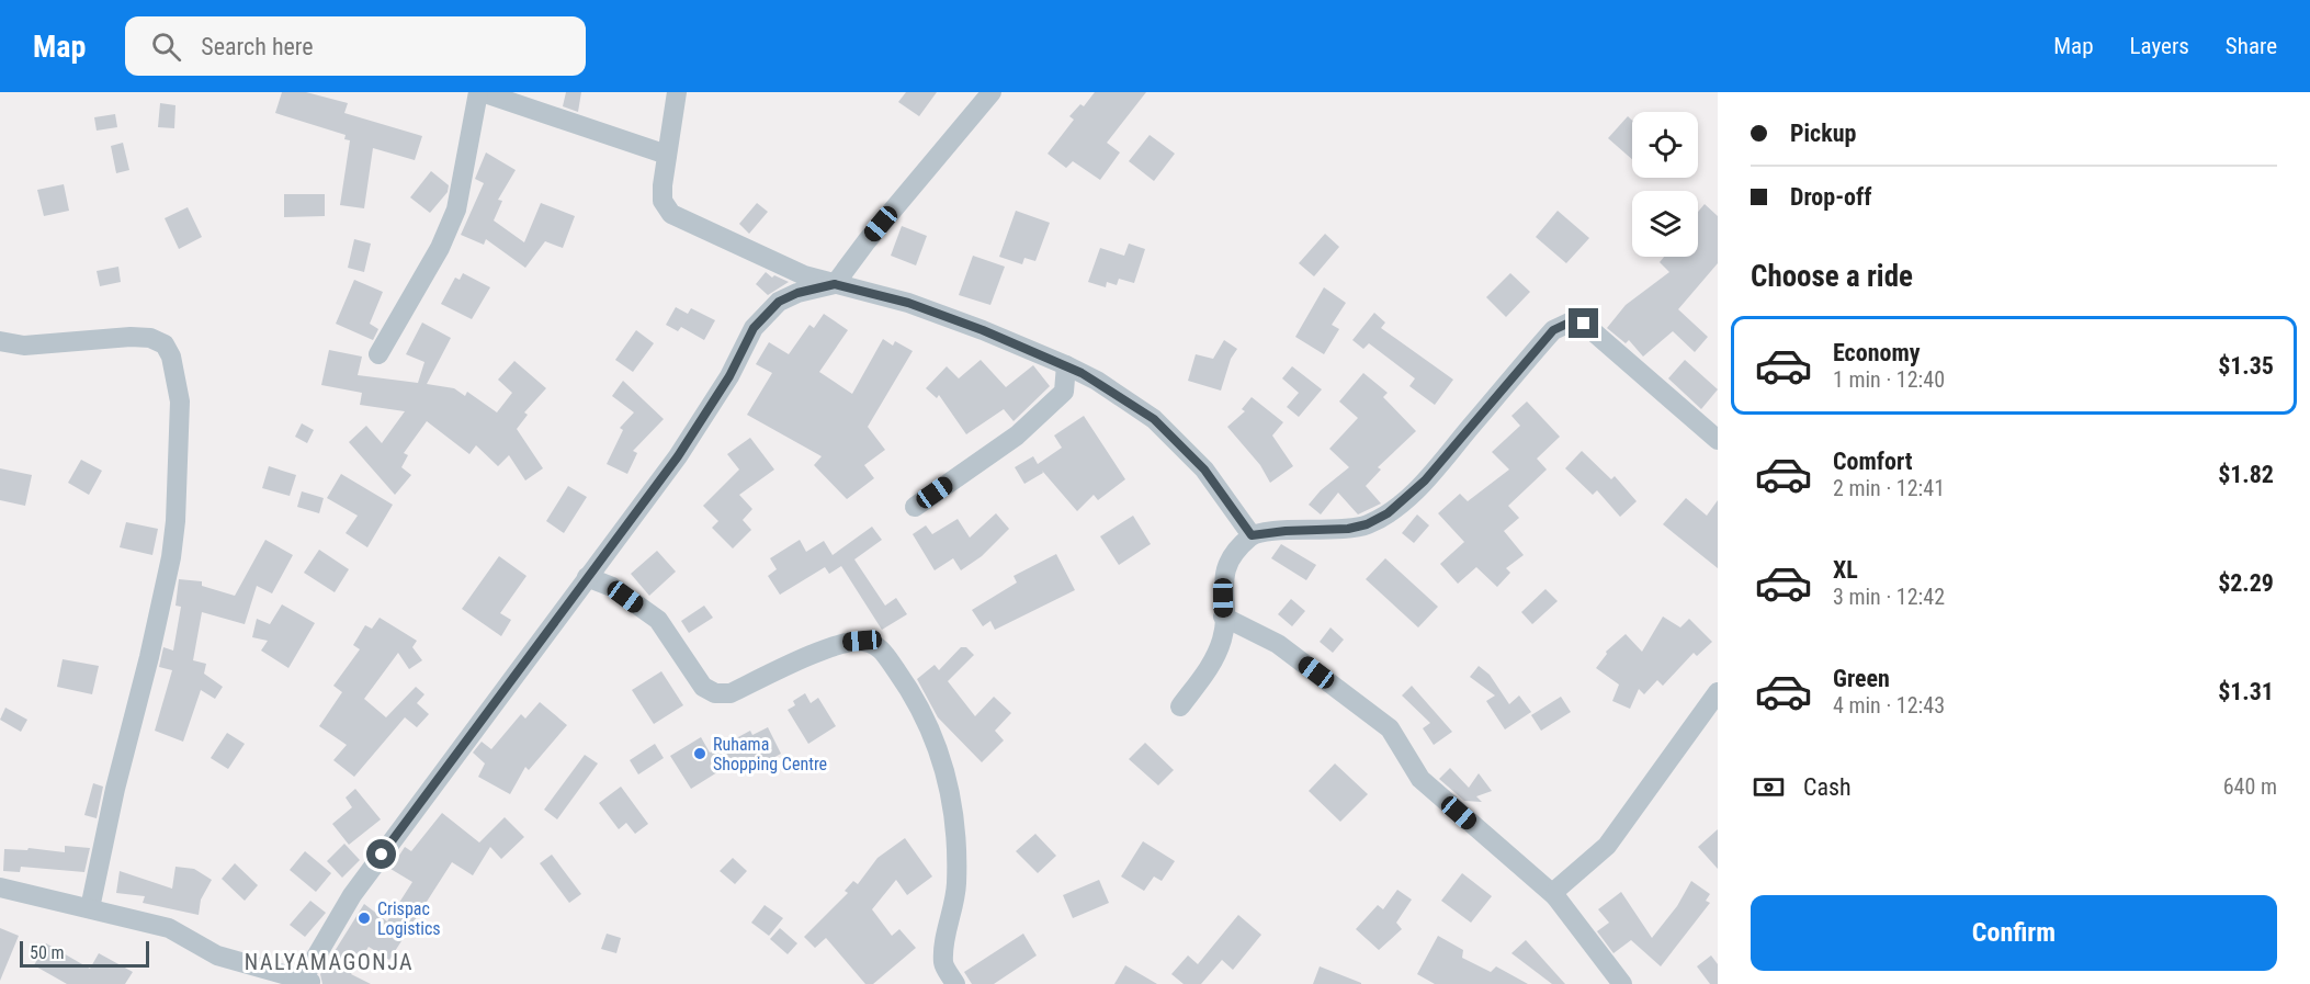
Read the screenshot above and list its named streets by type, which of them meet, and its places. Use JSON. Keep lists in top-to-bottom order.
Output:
{
  "districts": ["NALYAMAGONJA"],
  "places": ["Ruhama Shopping Centre", "Crispac Logistics"],
  "scale_bar": "50 m",
  "page": {
    "header": "Map",
    "search": "Search here",
    "nav": ["Map", "Layers", "Share"],
    "banner": ["Pickup", "Drop-off"],
    "heading": "Choose a ride",
    "list": [
      {
        "name": "Economy",
        "note": "1 min · 12:40",
        "value": "$1.35"
      },
      {
        "name": "Comfort",
        "note": "2 min · 12:41",
        "value": "$1.82"
      },
      {
        "name": "XL",
        "note": "3 min · 12:42",
        "value": "$2.29"
      },
      {
        "name": "Green",
        "note": "4 min · 12:43",
        "value": "$1.31"
      }
    ],
    "pay": ["Cash", "640 m"],
    "buttons": "Confirm",
    "scale": "50 m"
  }
}
